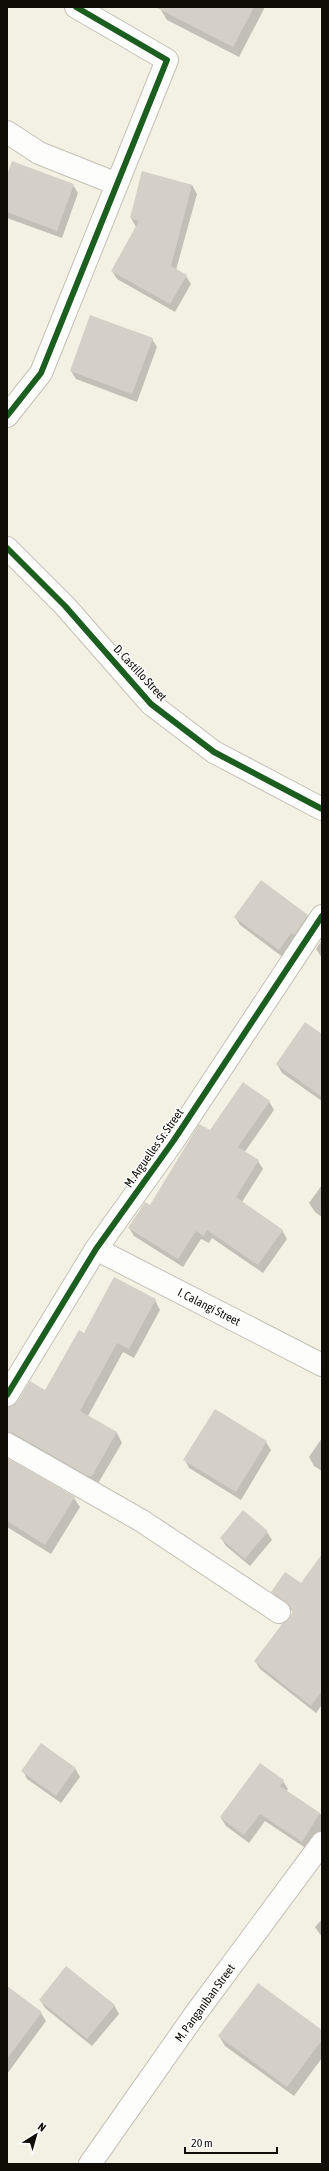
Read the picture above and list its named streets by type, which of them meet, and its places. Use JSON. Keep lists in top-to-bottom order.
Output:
{
  "streets": {
    "street": [
      "D. Castillo Street",
      "M. Arguelles Sr. Street",
      "I. Calangi Street",
      "M. Panganiban Street"
    ]
  },
  "crossings": [
    ["M. Arguelles Sr. Street", "I. Calangi Street"]
  ],
  "scale_bar": "20 m",
  "north": "top right"
}
